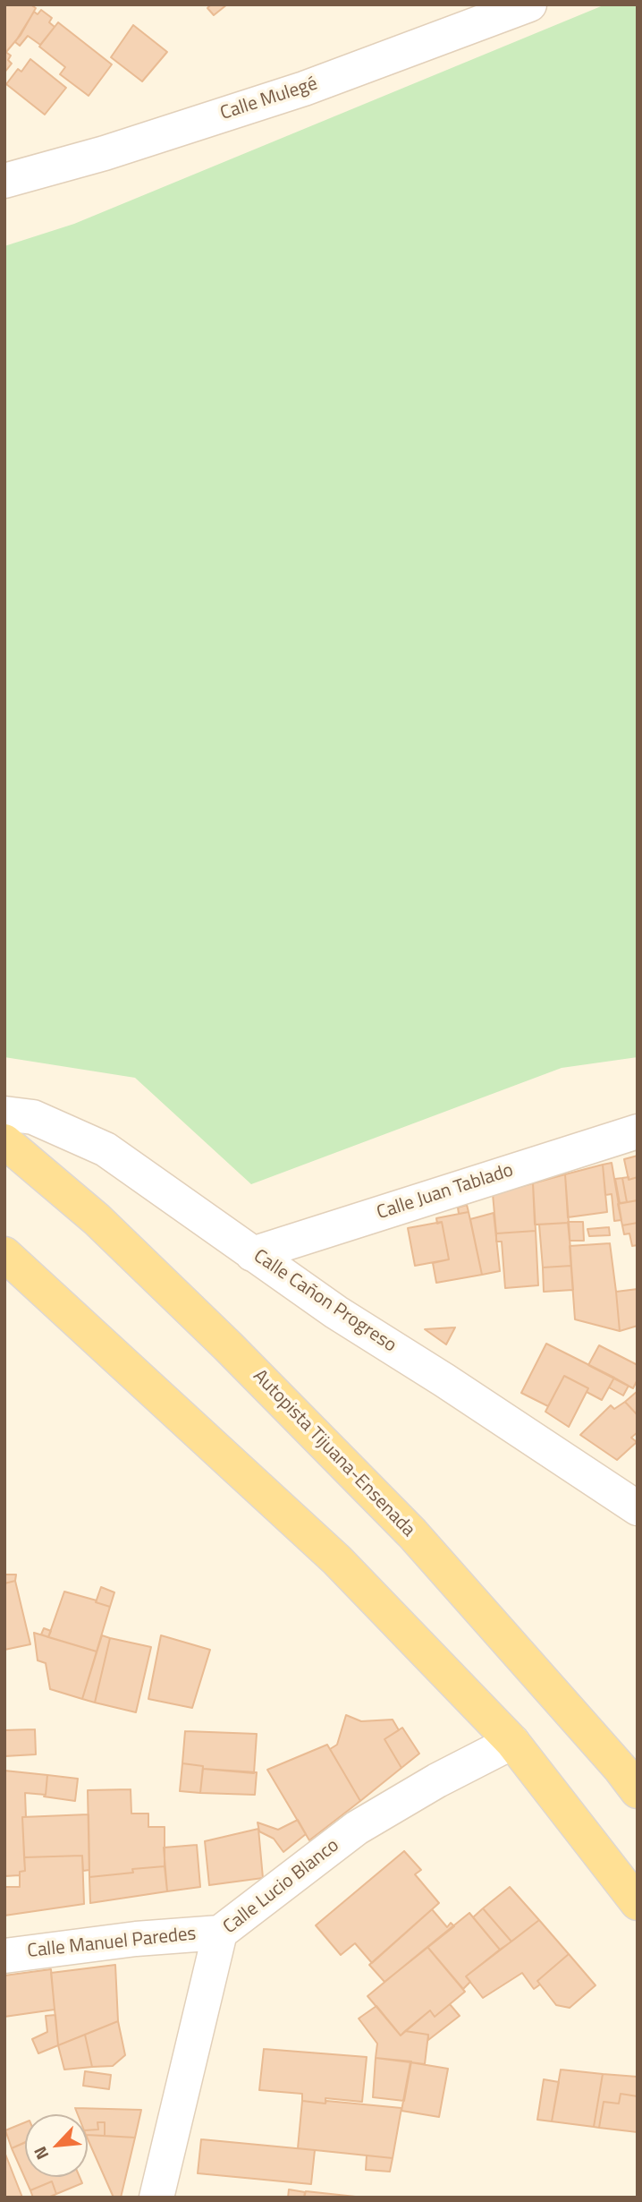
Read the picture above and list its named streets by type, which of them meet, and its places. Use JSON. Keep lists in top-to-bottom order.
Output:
{
  "streets": {
    "main road": ["Autopista Tijuana-Ensenada"],
    "street": [
      "Calle Mulegé",
      "Calle Juan Tablado",
      "Calle Cañon Progreso",
      "Calle Lucio Blanco",
      "Calle Manuel Paredes"
    ]
  },
  "crossings": [
    ["Calle Juan Tablado", "Calle Cañon Progreso"],
    ["Calle Lucio Blanco", "Calle Manuel Paredes"]
  ],
  "north": "bottom left"
}
